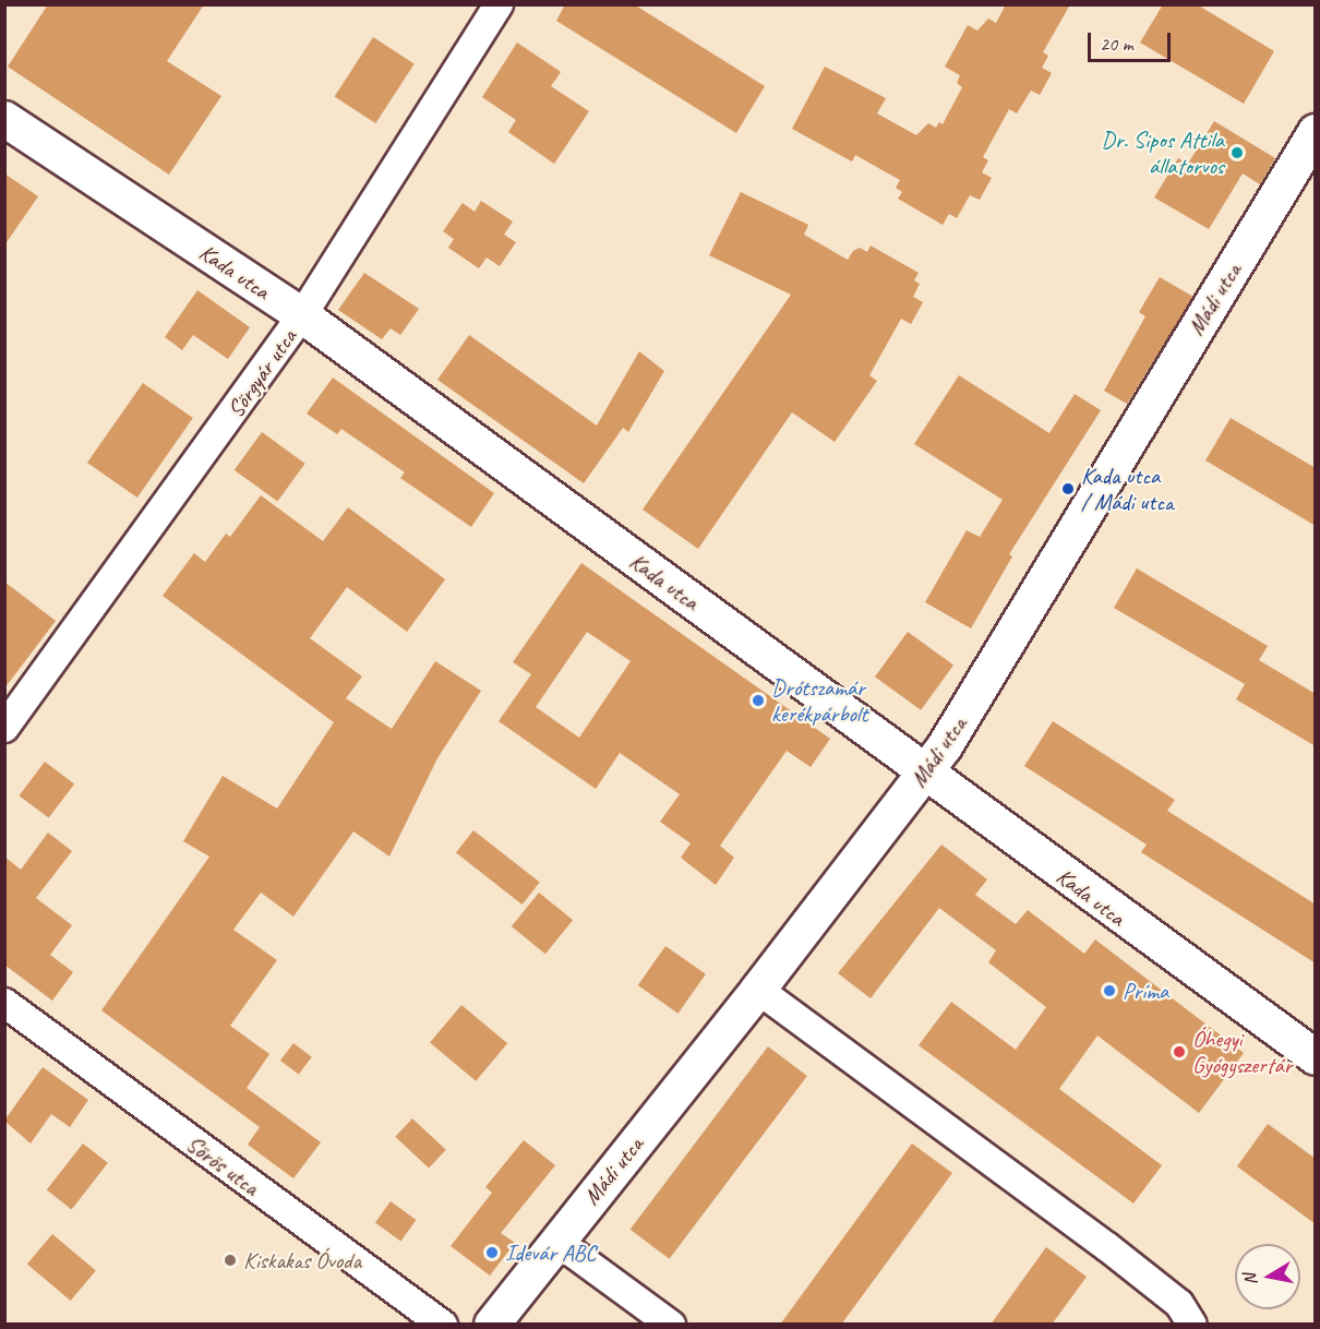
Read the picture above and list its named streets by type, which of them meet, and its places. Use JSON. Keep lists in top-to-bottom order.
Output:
{
  "streets": {
    "street": [
      "Kada utca",
      "Mádi utca",
      "Sörgyár utca",
      "Sörös utca"
    ]
  },
  "crossings": [
    ["Kada utca", "Mádi utca"],
    ["Kada utca", "Sörgyár utca"]
  ],
  "places": [
    "Dr. Sipos Attila állatorvos",
    "Kada utca / Mádi utca",
    "Drótszamár kerékpárbolt",
    "Príma",
    "Óhegyi Gyógyszertár",
    "Idevár ABC",
    "Kiskakas Óvoda"
  ],
  "scale_bar": "20 m",
  "north": "left"
}
